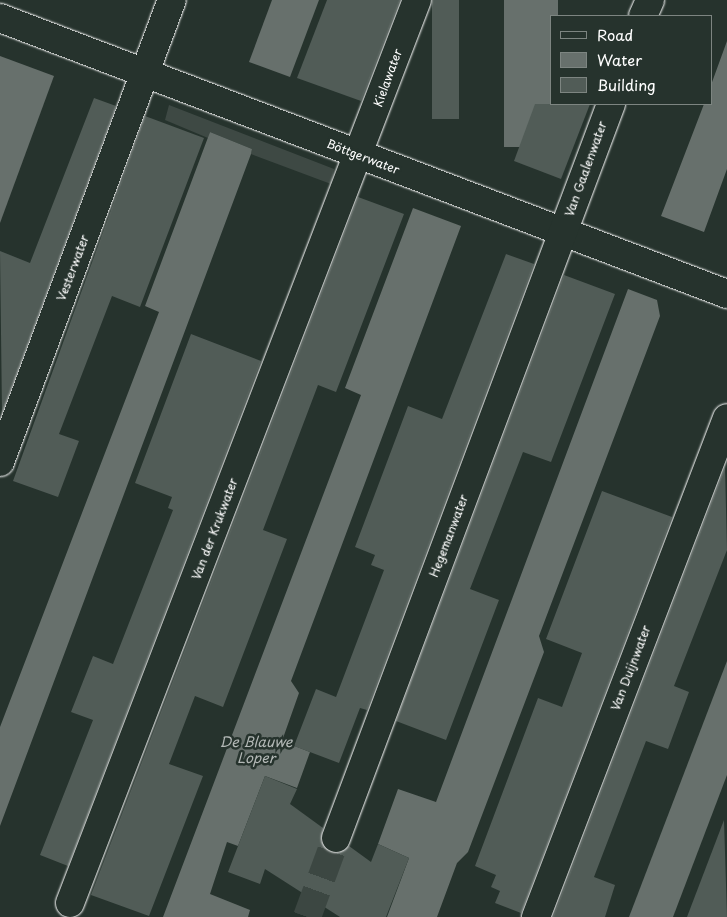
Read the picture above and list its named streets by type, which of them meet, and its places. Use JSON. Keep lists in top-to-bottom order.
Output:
{
  "streets": {
    "street": [
      "Kielawater",
      "Böttgerwater",
      "Van Gaalenwater",
      "Vesterwater",
      "Van der Krukwater",
      "Hegemanwater",
      "Van Duijnwater"
    ]
  },
  "crossings": [
    ["Kielawater", "Böttgerwater"],
    ["Kielawater", "Van der Krukwater"],
    ["Böttgerwater", "Van Gaalenwater"],
    ["Böttgerwater", "Vesterwater"],
    ["Böttgerwater", "Van der Krukwater"],
    ["Böttgerwater", "Hegemanwater"],
    ["Van Gaalenwater", "Hegemanwater"]
  ],
  "water": ["De Blauwe Loper"],
  "legend": ["Road", "Water", "Building"]
}
